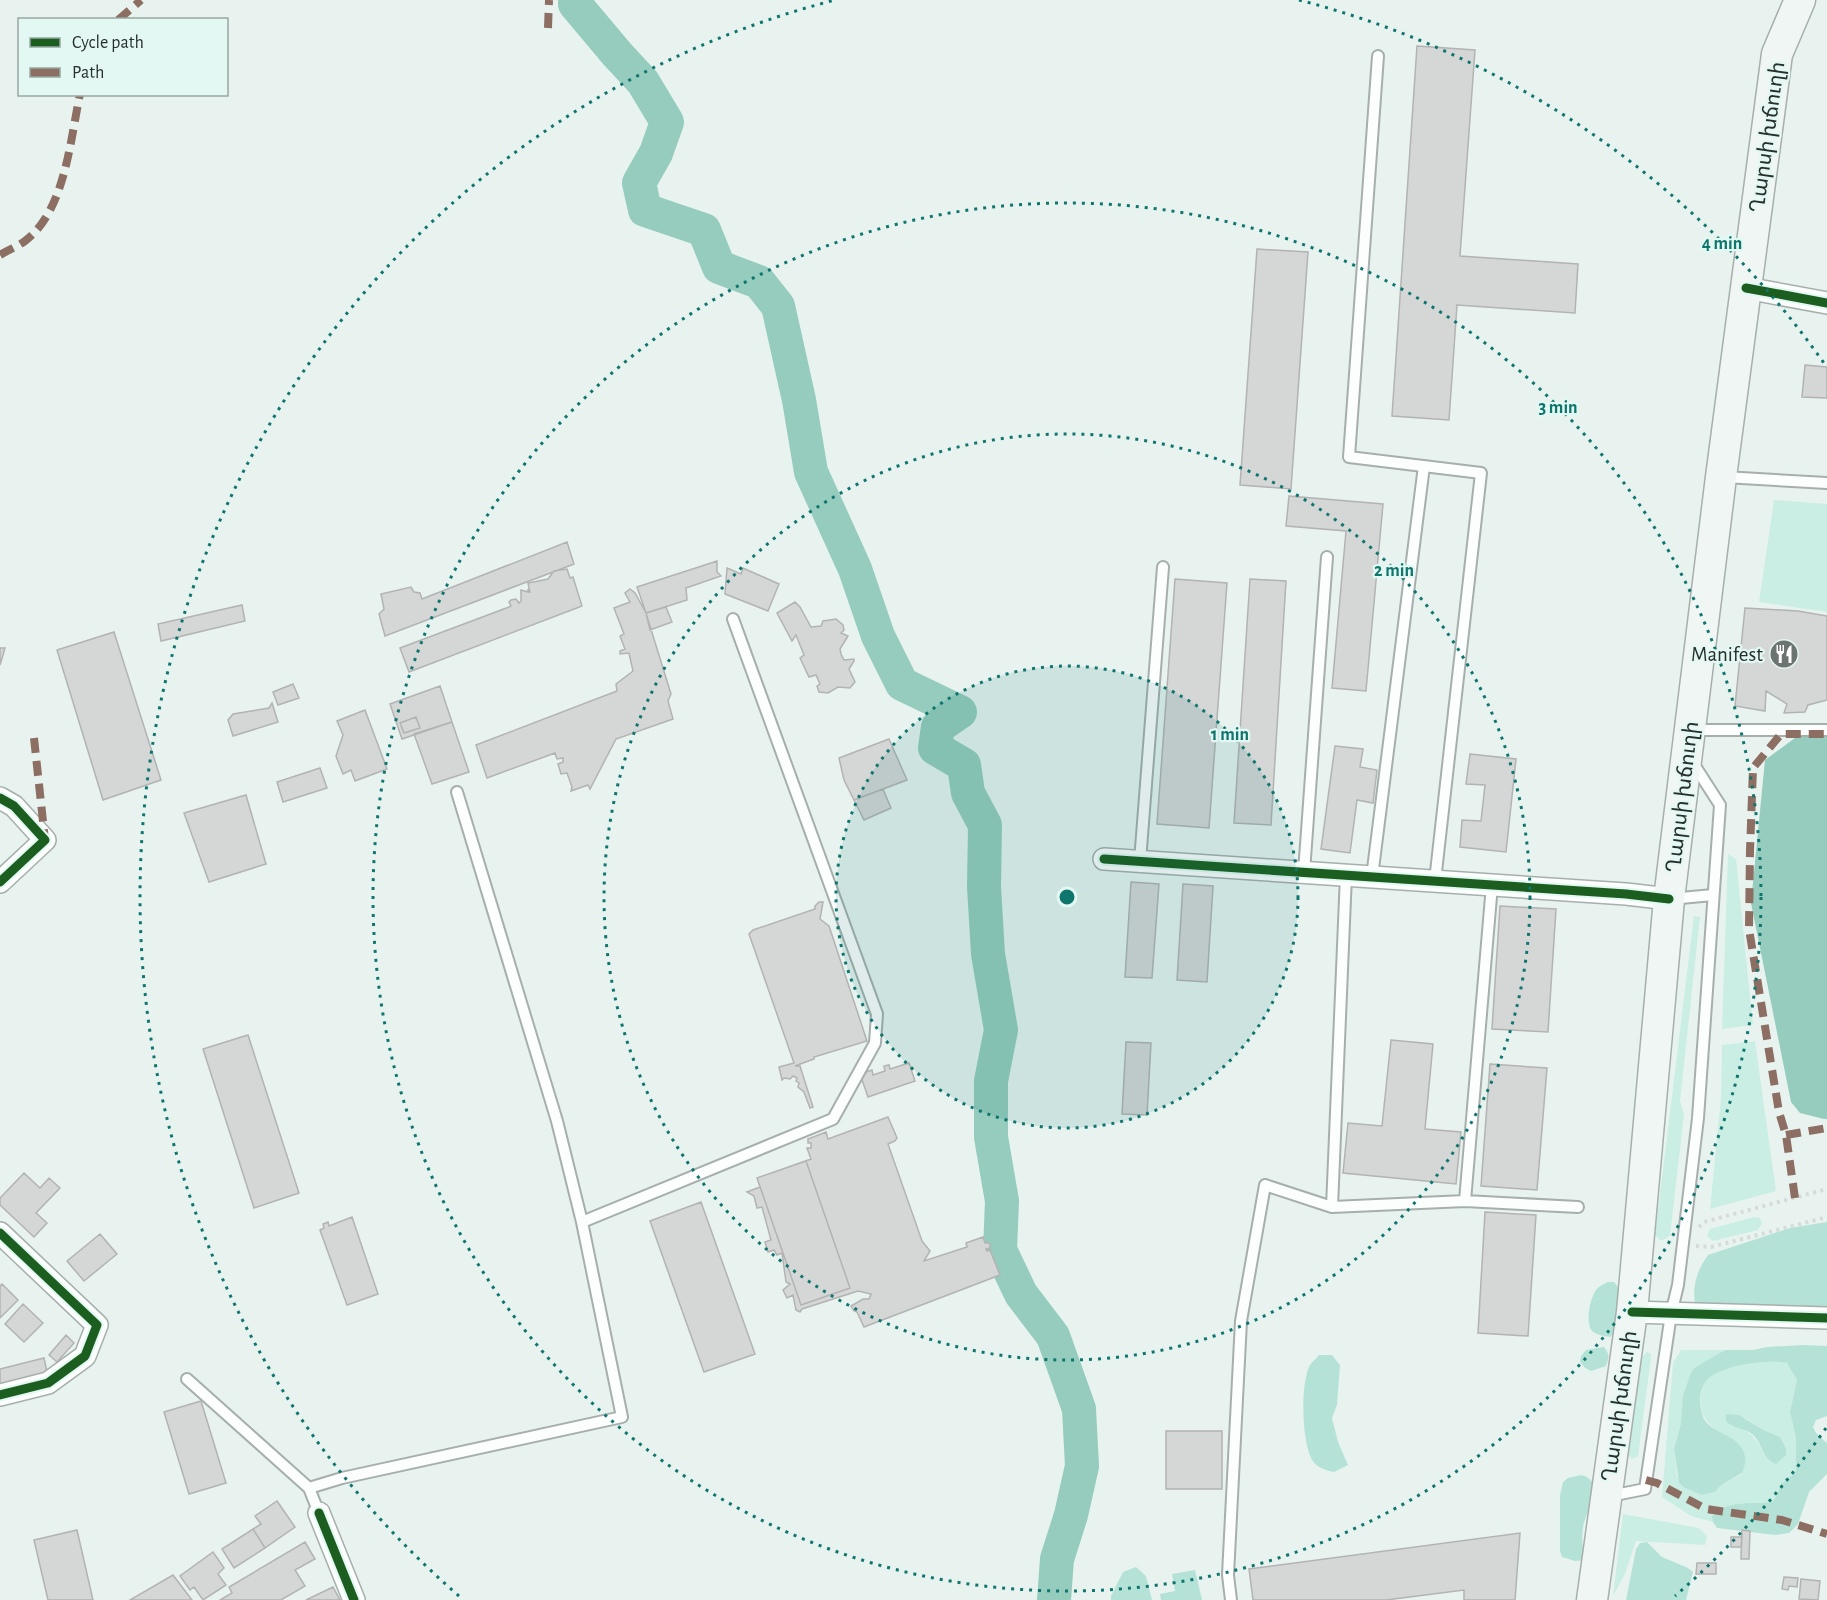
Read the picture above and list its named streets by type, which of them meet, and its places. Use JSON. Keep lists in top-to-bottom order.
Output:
{
  "streets": {
    "main road": ["Ղարսի խճուղի"]
  },
  "places": {
    "restaurant": ["Manifest"]
  },
  "legend": ["Cycle path", "Path"],
  "rings": [
    "4 min",
    "3 min",
    "2 min",
    "1 min"
  ]
}
